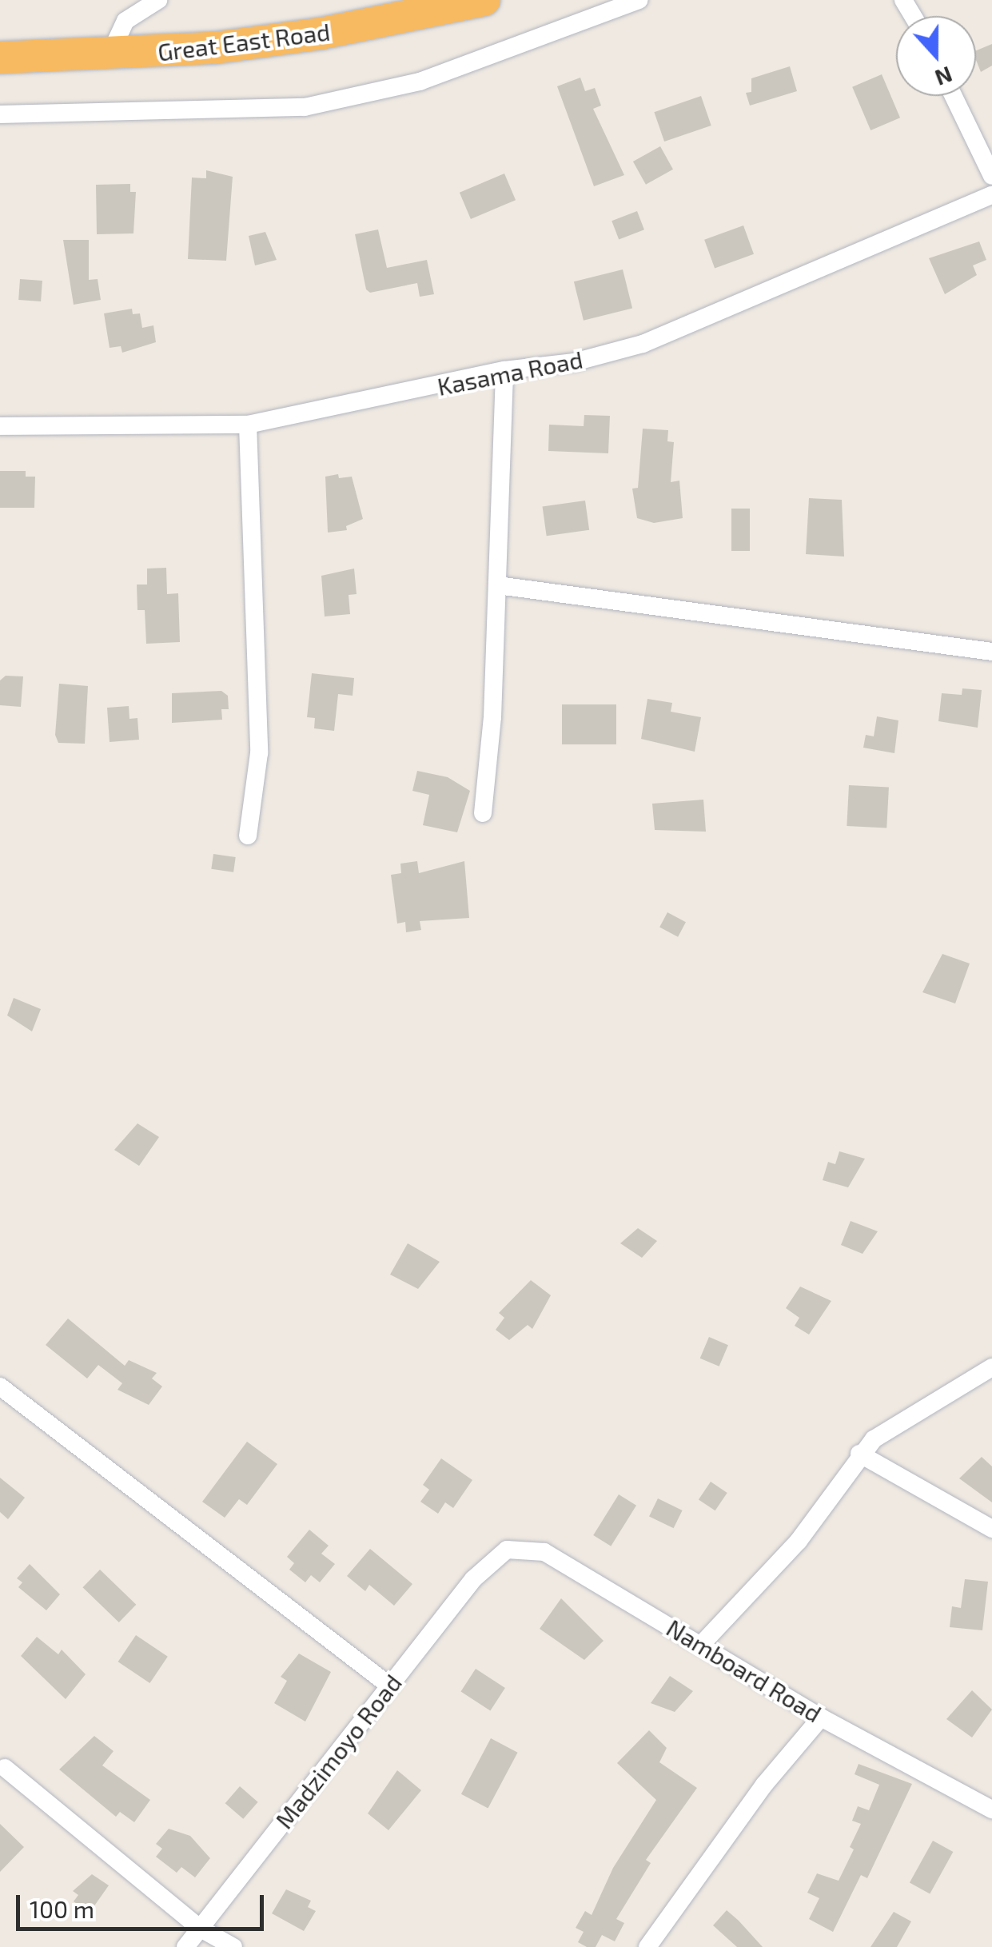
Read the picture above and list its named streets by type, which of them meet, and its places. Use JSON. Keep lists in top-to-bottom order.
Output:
{
  "streets": {
    "highway": ["Great East Road"],
    "street": ["Kasama Road", "Namboard Road", "Madzimoyo Road"]
  },
  "crossings": [
    ["Namboard Road", "Madzimoyo Road"]
  ],
  "scale_bar": "100 m",
  "north": "bottom"
}
